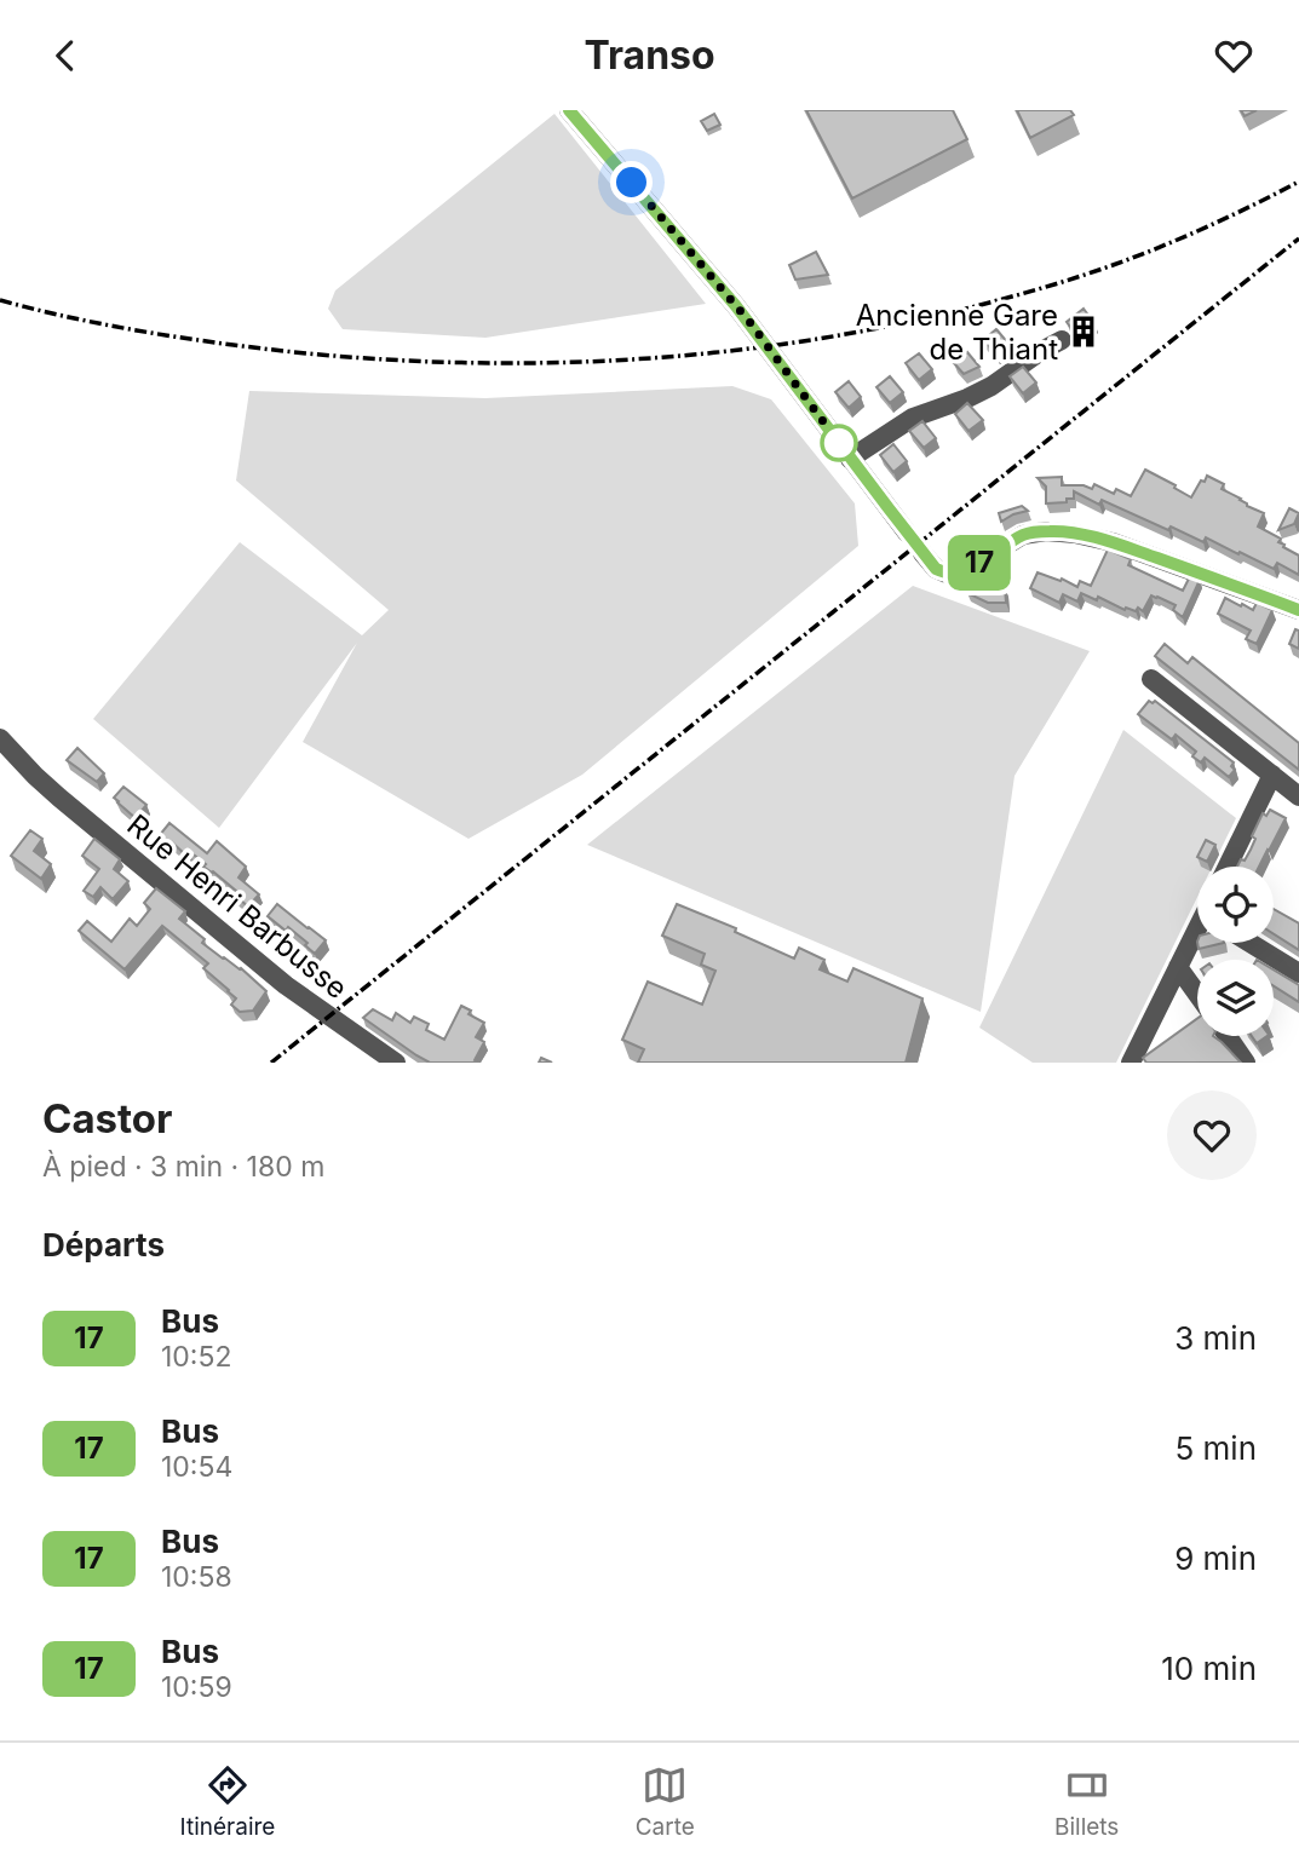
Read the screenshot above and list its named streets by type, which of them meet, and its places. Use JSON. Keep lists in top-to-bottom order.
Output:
{
  "streets": {
    "street": ["Rue Henri Barbusse"]
  },
  "places": {
    "building": ["Ancienne Gare de Thiant"]
  },
  "lines": ["bus line 17"],
  "page": {
    "header": "Transo",
    "on_map": "17",
    "heading": [
      ["Castor", "À pied · 3 min · 180 m"],
      "Départs"
    ],
    "list": [
      {
        "mark": "17",
        "name": "Bus",
        "note": "10:52",
        "value": "3 min"
      },
      {
        "mark": "17",
        "name": "Bus",
        "note": "10:54",
        "value": "5 min"
      },
      {
        "mark": "17",
        "name": "Bus",
        "note": "10:58",
        "value": "9 min"
      },
      {
        "mark": "17",
        "name": "Bus",
        "note": "10:59",
        "value": "10 min"
      }
    ],
    "tabs": ["Itinéraire", "Carte", "Billets"]
  }
}
